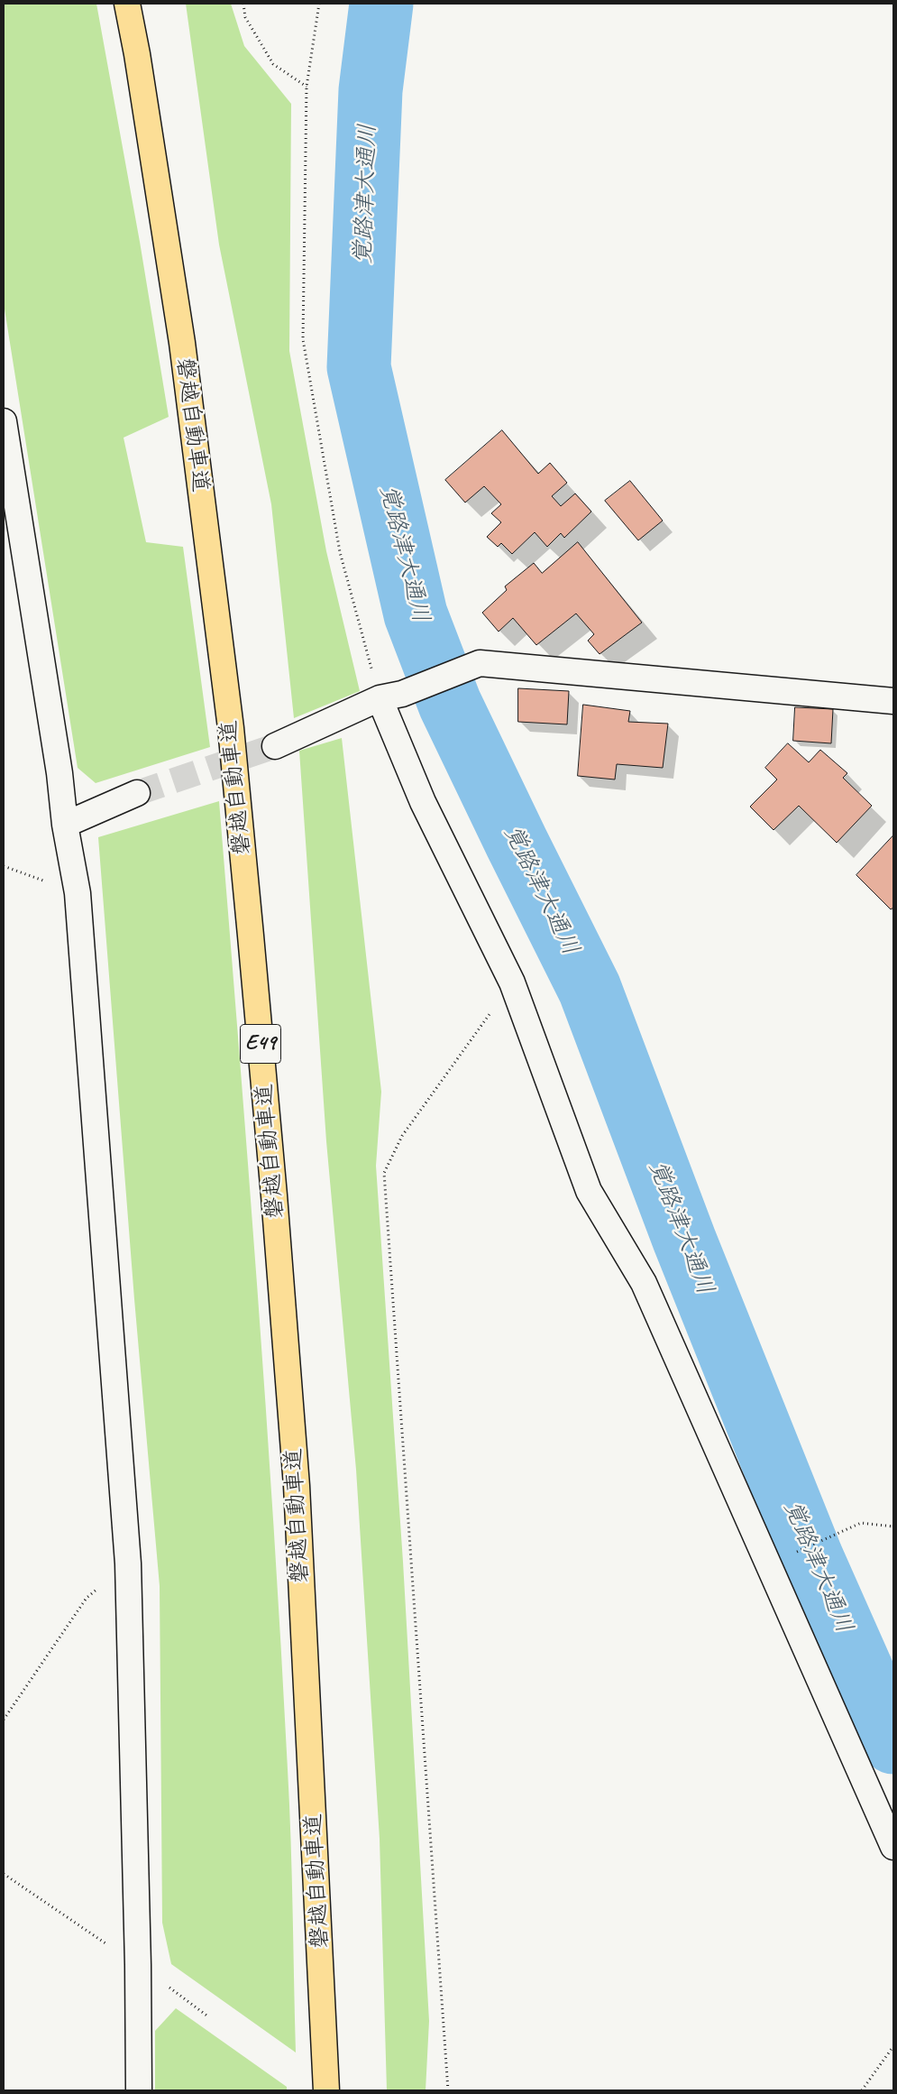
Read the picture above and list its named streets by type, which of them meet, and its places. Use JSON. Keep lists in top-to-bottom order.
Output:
{
  "streets": {
    "highway": ["磐越自動車道", "E49"]
  },
  "water": ["覚路津大通川"]
}
